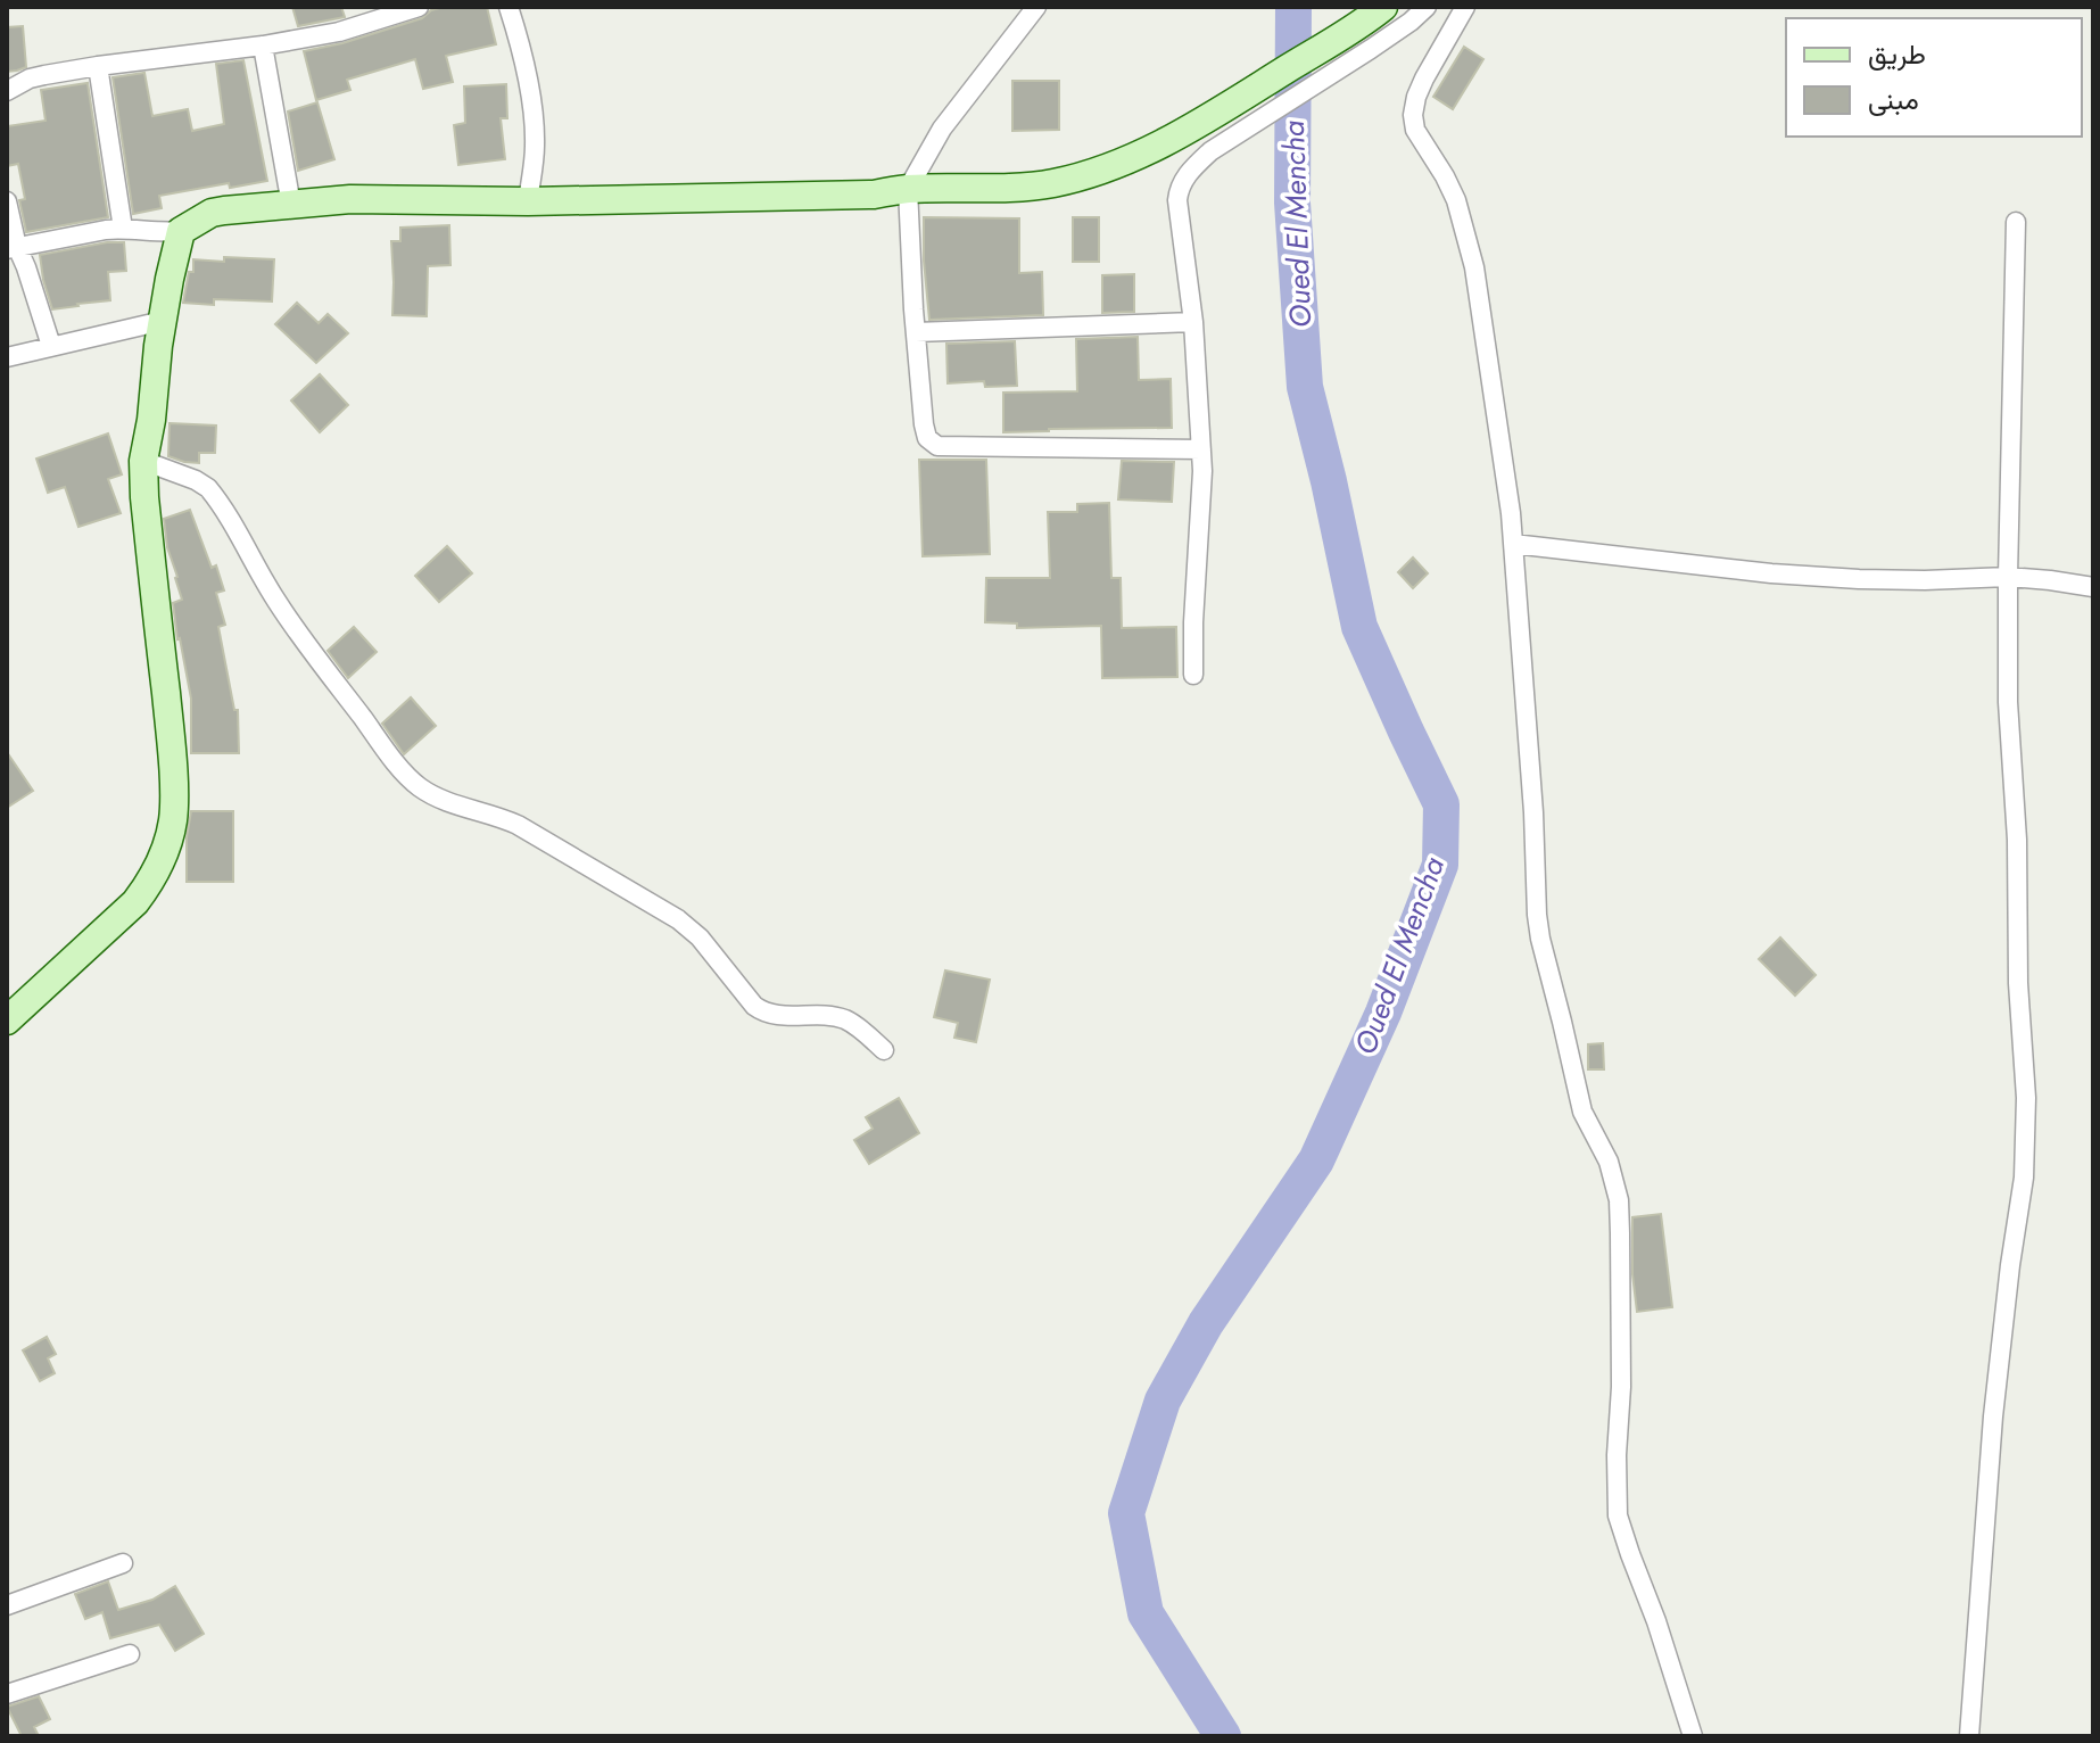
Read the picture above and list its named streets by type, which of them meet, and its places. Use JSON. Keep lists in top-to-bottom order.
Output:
{
  "water": ["Oued El Mencha"],
  "legend": ["طريق", "مبنى"]
}
